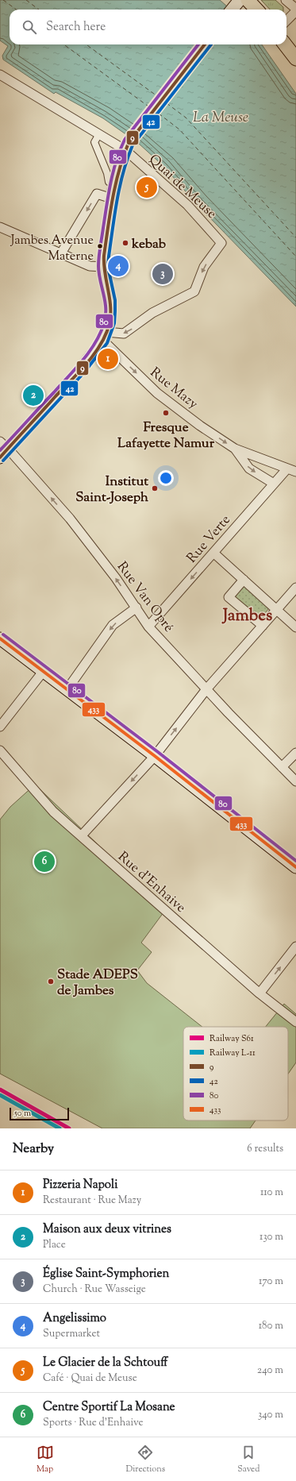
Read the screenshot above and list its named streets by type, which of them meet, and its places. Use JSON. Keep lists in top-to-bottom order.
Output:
{
  "streets": {
    "street": [
      "Quai de Meuse",
      "Rue Mazy",
      "Rue Verte",
      "Rue Van Opré",
      "Rue d'Enhaive"
    ]
  },
  "crossings": [
    ["Quai de Meuse", "Rue Mazy"],
    ["Rue Mazy", "Rue Verte"],
    ["Rue Verte", "Rue Van Opré"]
  ],
  "one_way": ["Rue Mazy", "Rue Verte", "Rue Van Opré"],
  "districts": ["Jambes"],
  "water": ["La Meuse"],
  "places": [
    "kebab",
    "Jambes Avenue Materne",
    "Fresque Lafayette Namur",
    "Institut Saint-Joseph",
    "Stade ADEPS de Jambes"
  ],
  "lines": [
    "transit line 9",
    "transit line 42",
    "transit line 80",
    "transit line 433",
    "rail line S61",
    "rail line L-11"
  ],
  "legend": [
    "Railway S61",
    "Railway L-11",
    "9",
    "42",
    "80",
    "433"
  ],
  "scale_bar": "50 m",
  "page": {
    "search": "Search here",
    "pins": [
      "5",
      "4",
      "3",
      "1",
      "2",
      "6"
    ],
    "scale": "50 m",
    "heading": ["Nearby", "6 results"],
    "list": [
      {
        "mark": "1",
        "name": "Pizzeria Napoli",
        "note": "Restaurant · Rue Mazy",
        "value": "110 m"
      },
      {
        "mark": "2",
        "name": "Maison aux deux vitrines",
        "note": "Place",
        "value": "130 m"
      },
      {
        "mark": "3",
        "name": "Église Saint-Symphorien",
        "note": "Church · Rue Wasseige",
        "value": "170 m"
      },
      {
        "mark": "4",
        "name": "Angelissimo",
        "note": "Supermarket",
        "value": "180 m"
      },
      {
        "mark": "5",
        "name": "Le Glacier de la Schtouff",
        "note": "Café · Quai de Meuse",
        "value": "240 m"
      },
      {
        "mark": "6",
        "name": "Centre Sportif La Mosane",
        "note": "Sports · Rue d'Enhaive",
        "value": "340 m"
      }
    ],
    "nav": ["Map", "Directions", "Saved"]
  }
}
